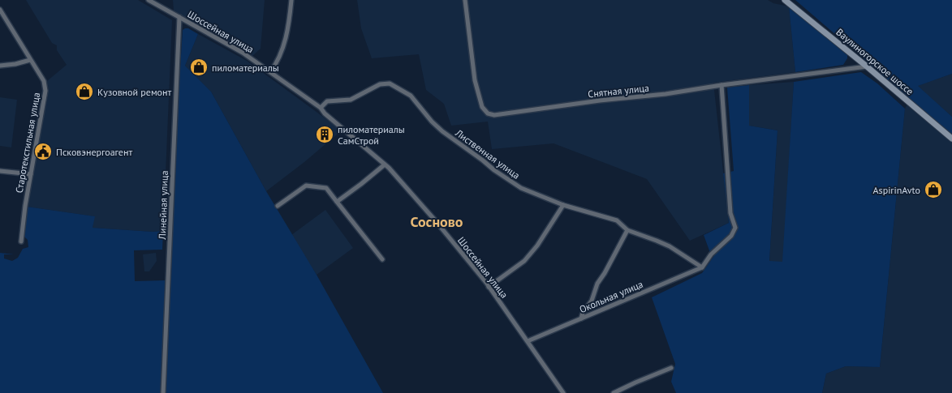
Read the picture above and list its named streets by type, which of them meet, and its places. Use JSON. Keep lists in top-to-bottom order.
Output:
{
  "streets": {
    "street": [
      "Шоссейная улица",
      "Ваулиногорское шоссе",
      "Снятная улица",
      "Старотекстильная улица",
      "Лиственная улица",
      "Линейная улица",
      "Окольная улица"
    ]
  },
  "crossings": [
    ["Шоссейная улица", "Лиственная улица"],
    ["Шоссейная улица", "Линейная улица"],
    ["Шоссейная улица", "Окольная улица"],
    ["Ваулиногорское шоссе", "Снятная улица"],
    ["Лиственная улица", "Окольная улица"]
  ],
  "districts": ["Сосново"],
  "places": {
    "shop": ["пиломатериалы", "Кузовной ремонт", "AspirinAvto"],
    "building": ["пиломатериалы СамСтрой"],
    "public building": ["Псковэнергоагент"]
  }
}
